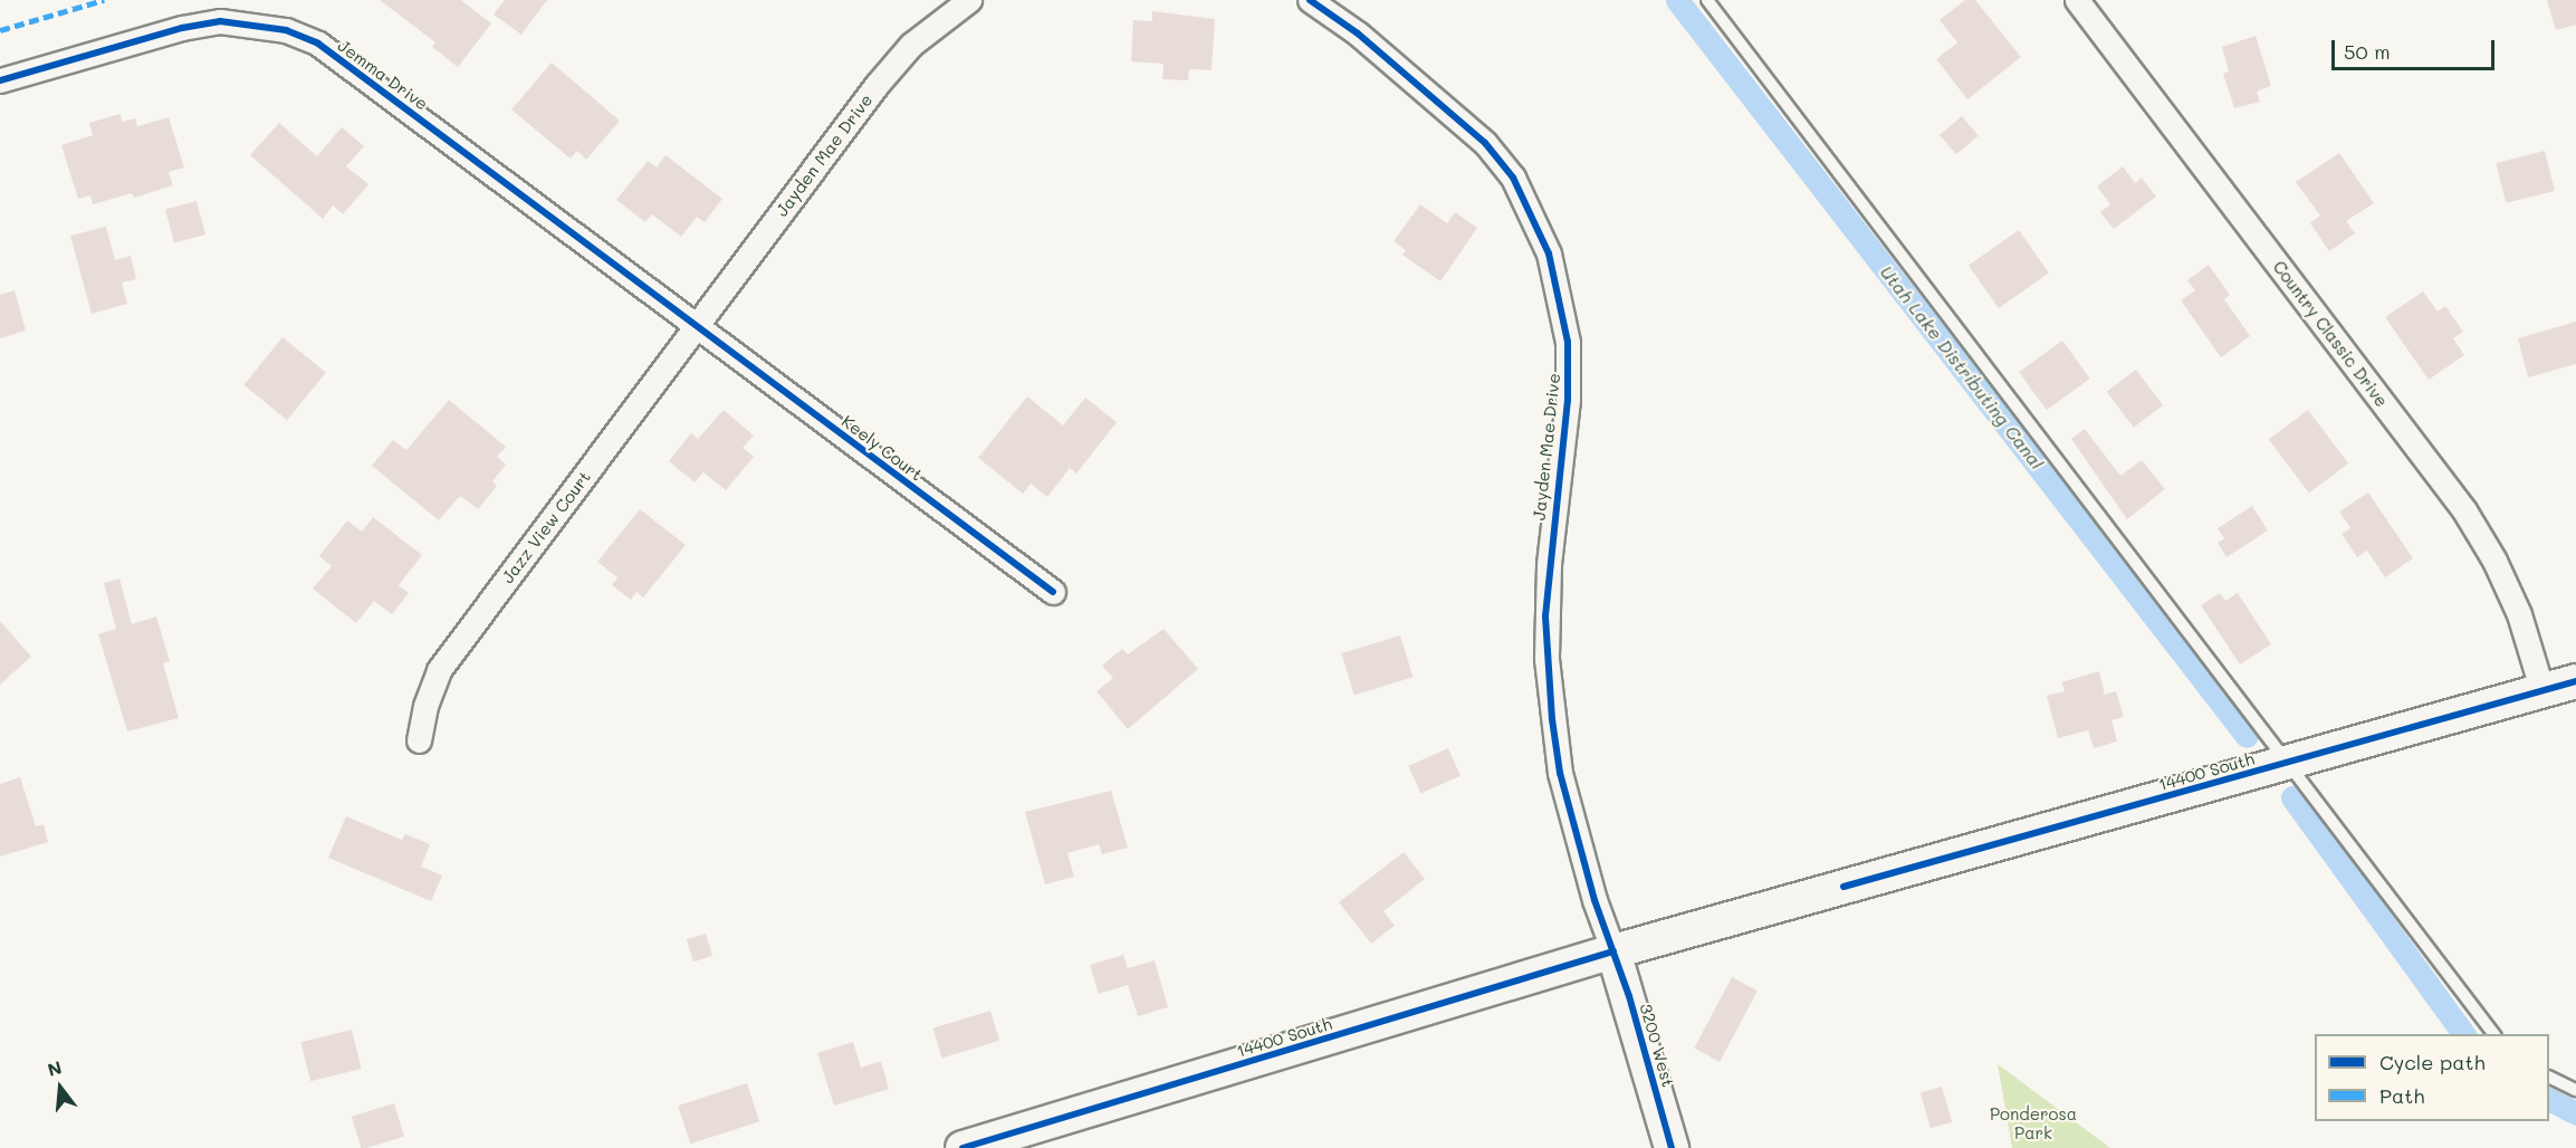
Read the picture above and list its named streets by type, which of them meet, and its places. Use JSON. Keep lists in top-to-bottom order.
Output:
{
  "streets": {
    "street": [
      "Jemma Drive",
      "Jayden Mae Drive",
      "Country Classic Drive",
      "Keely Court",
      "Jazz View Court",
      "14400 South",
      "3200 West"
    ]
  },
  "crossings": [
    ["Jemma Drive", "Jayden Mae Drive"],
    ["Jemma Drive", "Keely Court"],
    ["Jemma Drive", "Jazz View Court"],
    ["Jayden Mae Drive", "Keely Court"],
    ["Jayden Mae Drive", "Jazz View Court"],
    ["Jayden Mae Drive", "14400 South"],
    ["Jayden Mae Drive", "3200 West"],
    ["Country Classic Drive", "14400 South"],
    ["Keely Court", "Jazz View Court"],
    ["14400 South", "3200 West"]
  ],
  "water": ["Utah Lake Distributing Canal"],
  "parks": ["Ponderosa Park"],
  "legend": ["Cycle path", "Path"],
  "scale_bar": "50 m",
  "north": "top"
}
